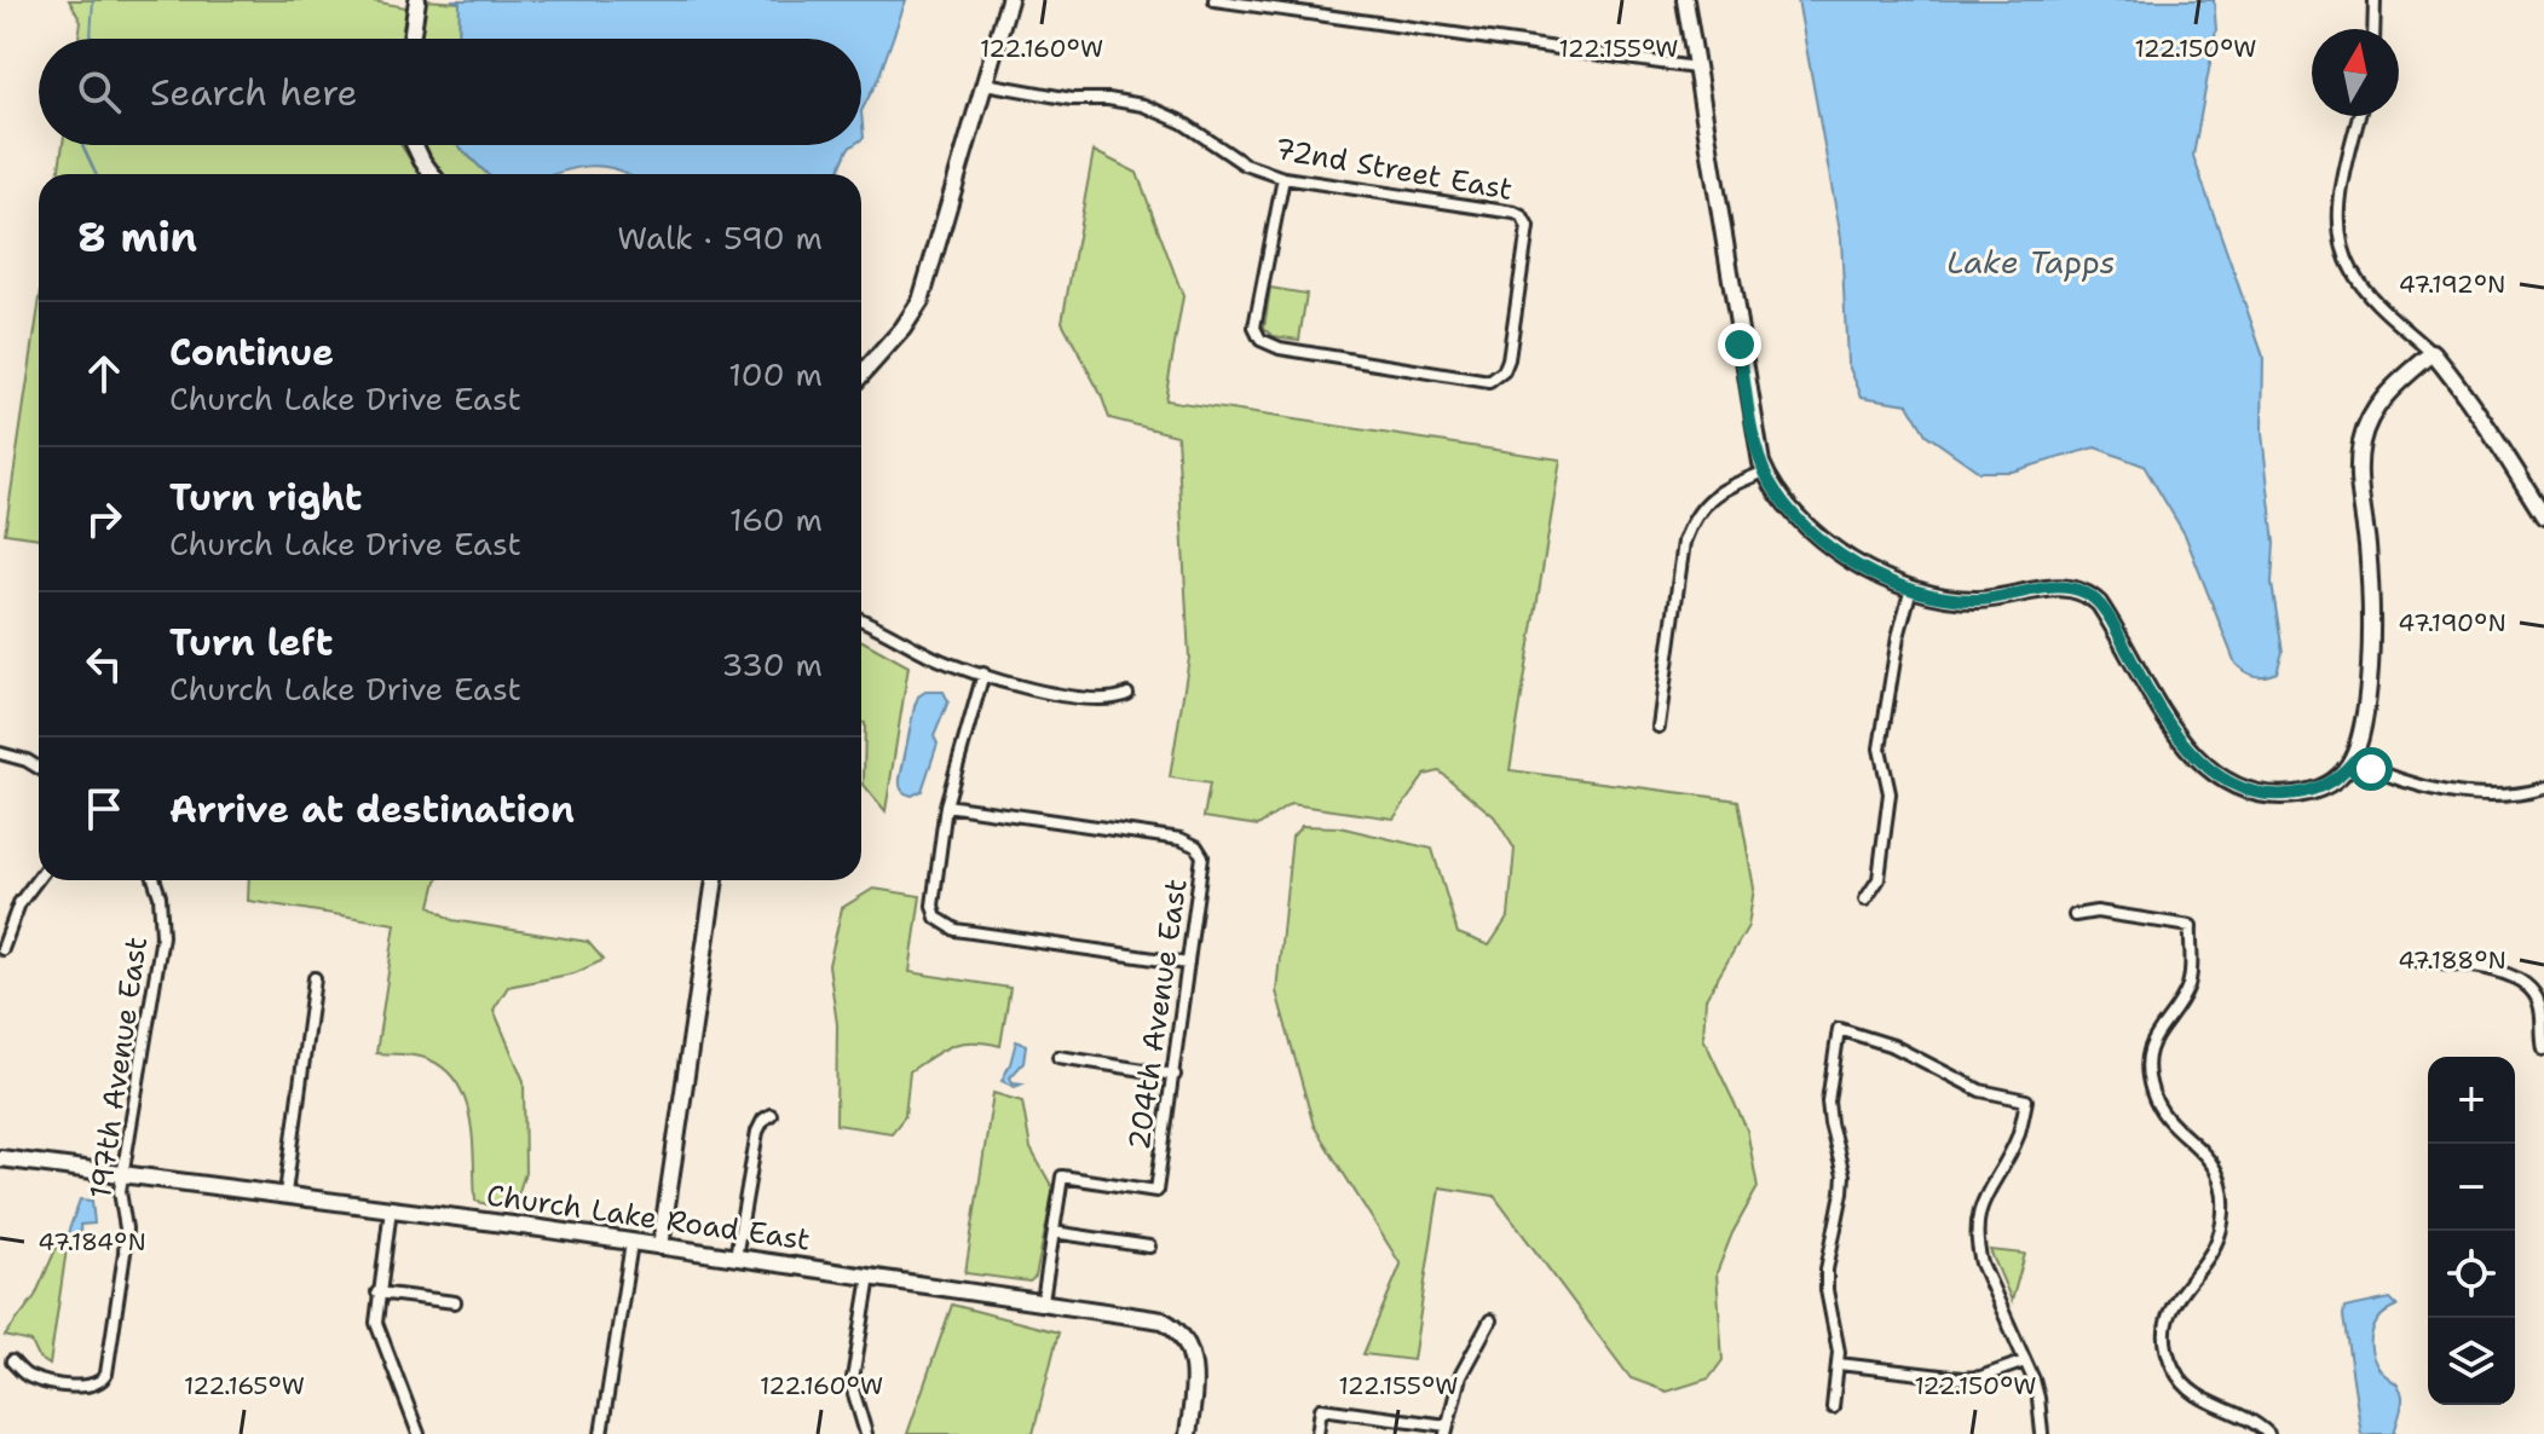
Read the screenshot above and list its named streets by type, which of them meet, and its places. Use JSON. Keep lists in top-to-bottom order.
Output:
{
  "streets": {
    "street": [
      "72nd Street East",
      "204th Avenue East",
      "197th Avenue East",
      "Church Lake Road East"
    ]
  },
  "crossings": [
    ["197th Avenue East", "Church Lake Road East"]
  ],
  "water": ["Lake Tapps"],
  "north": "top",
  "page": {
    "search": "Search here",
    "heading": ["8 min", "Walk · 590 m"],
    "list": [
      ["Continue", "Church Lake Drive East", "100 m"],
      ["Turn right", "Church Lake Drive East", "160 m"],
      ["Turn left", "Church Lake Drive East", "330 m"],
      "Arrive at destination"
    ],
    "map_buttons": ["+", "−"]
  },
  "coordinates": [
    "122.160°W",
    "122.155°W",
    "122.150°W",
    "47.192°N",
    "47.190°N",
    "47.188°N",
    "47.184°N",
    "122.165°W"
  ]
}
